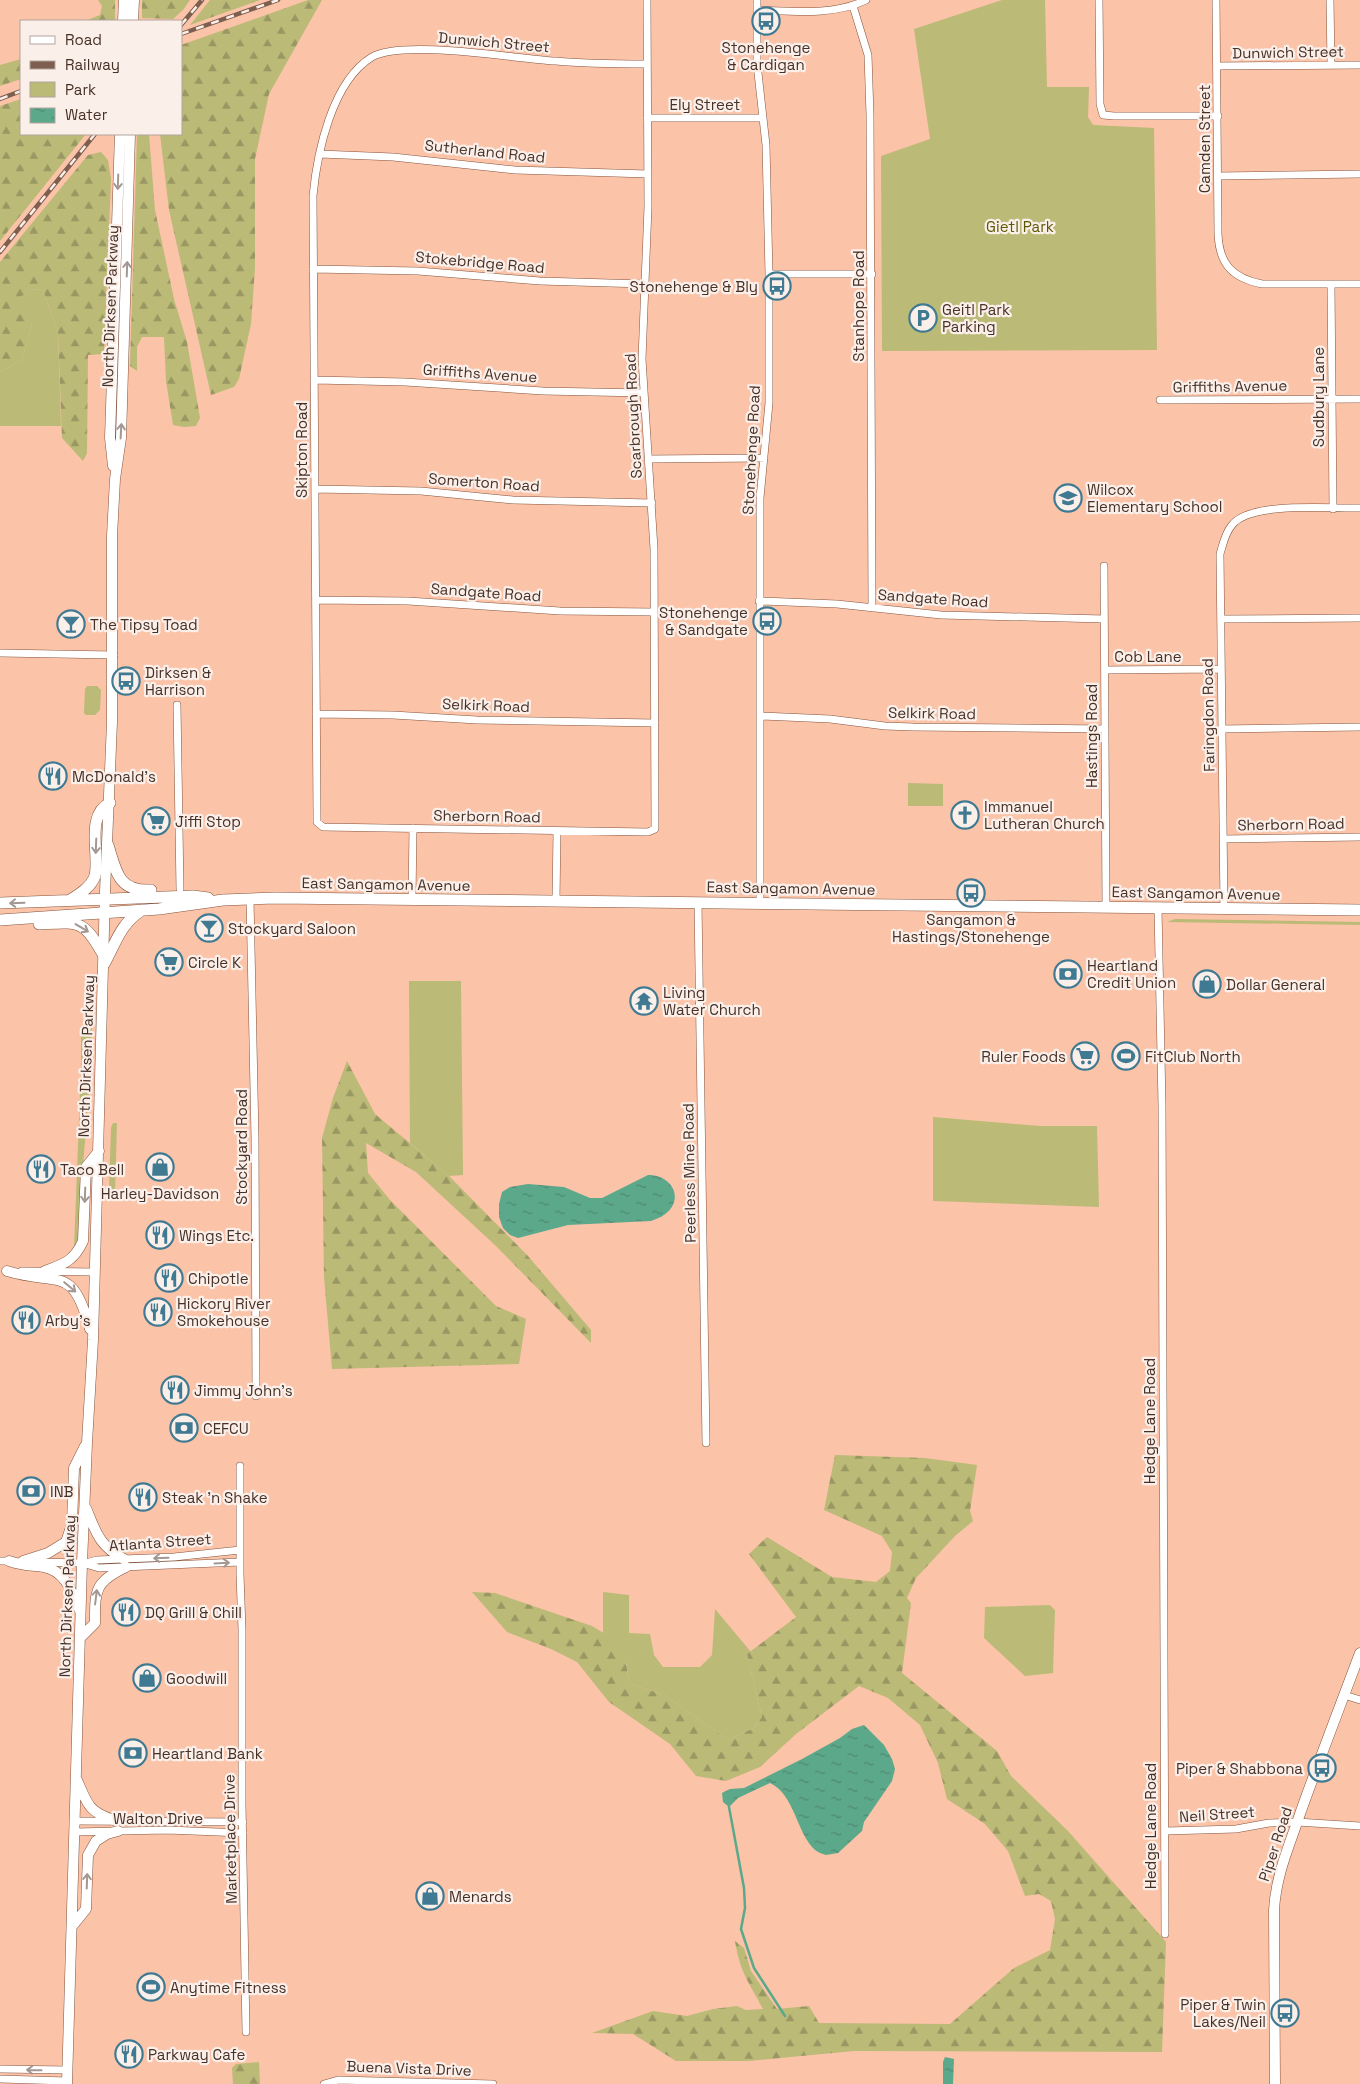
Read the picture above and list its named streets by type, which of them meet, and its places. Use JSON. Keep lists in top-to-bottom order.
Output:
{
  "streets": {
    "main road": ["East Sangamon Avenue"],
    "street": [
      "Dunwich Street",
      "Ely Street",
      "Camden Street",
      "Sutherland Road",
      "Stokebridge Road",
      "North Dirksen Parkway",
      "Stanhope Road",
      "Griffiths Avenue",
      "Sudbury Lane",
      "Scarbrough Road",
      "Skipton Road",
      "Stonehenge Road",
      "Somerton Road",
      "Sandgate Road",
      "Cob Lane",
      "Selkirk Road",
      "Faringdon Road",
      "Hastings Road",
      "Sherborn Road",
      "Stockyard Road",
      "Peerless Mine Road",
      "Hedge Lane Road",
      "Atlanta Street",
      "Neil Street",
      "Walton Drive",
      "Marketplace Drive",
      "Piper Road",
      "Buena Vista Drive"
    ]
  },
  "crossings": [
    ["Dunwich Street", "Camden Street"],
    ["Dunwich Street", "Scarbrough Road"],
    ["Dunwich Street", "Skipton Road"],
    ["Ely Street", "Scarbrough Road"],
    ["Ely Street", "Stonehenge Road"],
    ["Camden Street", "Sudbury Lane"],
    ["Sutherland Road", "Scarbrough Road"],
    ["Sutherland Road", "Skipton Road"],
    ["Stokebridge Road", "Scarbrough Road"],
    ["Stokebridge Road", "Skipton Road"],
    ["North Dirksen Parkway", "East Sangamon Avenue"],
    ["North Dirksen Parkway", "Atlanta Street"],
    ["North Dirksen Parkway", "Walton Drive"],
    ["Stanhope Road", "Sandgate Road"],
    ["Griffiths Avenue", "Sudbury Lane"],
    ["Griffiths Avenue", "Scarbrough Road"],
    ["Griffiths Avenue", "Skipton Road"],
    ["Sudbury Lane", "Faringdon Road"],
    ["Scarbrough Road", "Somerton Road"],
    ["Scarbrough Road", "Sandgate Road"],
    ["Scarbrough Road", "Selkirk Road"],
    ["Scarbrough Road", "Sherborn Road"],
    ["Skipton Road", "Somerton Road"],
    ["Skipton Road", "Sandgate Road"],
    ["Skipton Road", "Selkirk Road"],
    ["Skipton Road", "Sherborn Road"],
    ["Stonehenge Road", "Sandgate Road"],
    ["Stonehenge Road", "Selkirk Road"],
    ["Stonehenge Road", "East Sangamon Avenue"],
    ["Sandgate Road", "Hastings Road"],
    ["Cob Lane", "Faringdon Road"],
    ["Cob Lane", "Hastings Road"],
    ["Selkirk Road", "Hastings Road"],
    ["Faringdon Road", "Sherborn Road"],
    ["Faringdon Road", "East Sangamon Avenue"],
    ["Hastings Road", "East Sangamon Avenue"],
    ["East Sangamon Avenue", "Stockyard Road"],
    ["East Sangamon Avenue", "Peerless Mine Road"],
    ["East Sangamon Avenue", "Hedge Lane Road"],
    ["Hedge Lane Road", "Neil Street"],
    ["Atlanta Street", "Marketplace Drive"],
    ["Neil Street", "Piper Road"],
    ["Walton Drive", "Marketplace Drive"]
  ],
  "parks": ["Gietl Park"],
  "places": {
    "bus stop": [
      "Stonehenge & Cardigan",
      "Stonehenge & Bly",
      "Stonehenge & Sandgate",
      "Dirksen & Harrison",
      "Sangamon & Hastings/Stonehenge",
      "Piper & Shabbona",
      "Piper & Twin Lakes/Neil"
    ],
    "parking": ["Geitl Park Parking"],
    "school or university": ["Wilcox Elementary School"],
    "bar": ["The Tipsy Toad", "Stockyard Saloon"],
    "restaurant": [
      "McDonald's",
      "Taco Bell",
      "Wings Etc.",
      "Chipotle",
      "Hickory River Smokehouse",
      "Arby's",
      "Jimmy John's",
      "Steak 'n Shake",
      "DQ Grill & Chill",
      "Parkway Cafe"
    ],
    "church": ["Immanuel Lutheran Church"],
    "supermarket": ["Jiffi Stop", "Circle K", "Ruler Foods"],
    "bank": [
      "Heartland Credit Union",
      "CEFCU",
      "INB",
      "Heartland Bank"
    ],
    "shop": [
      "Dollar General",
      "Harley-Davidson",
      "Goodwill",
      "Menards"
    ],
    "temple": ["Living Water Church"],
    "sports": ["FitClub North", "Anytime Fitness"]
  },
  "legend": [
    "Road",
    "Railway",
    "Park",
    "Water"
  ]
}
